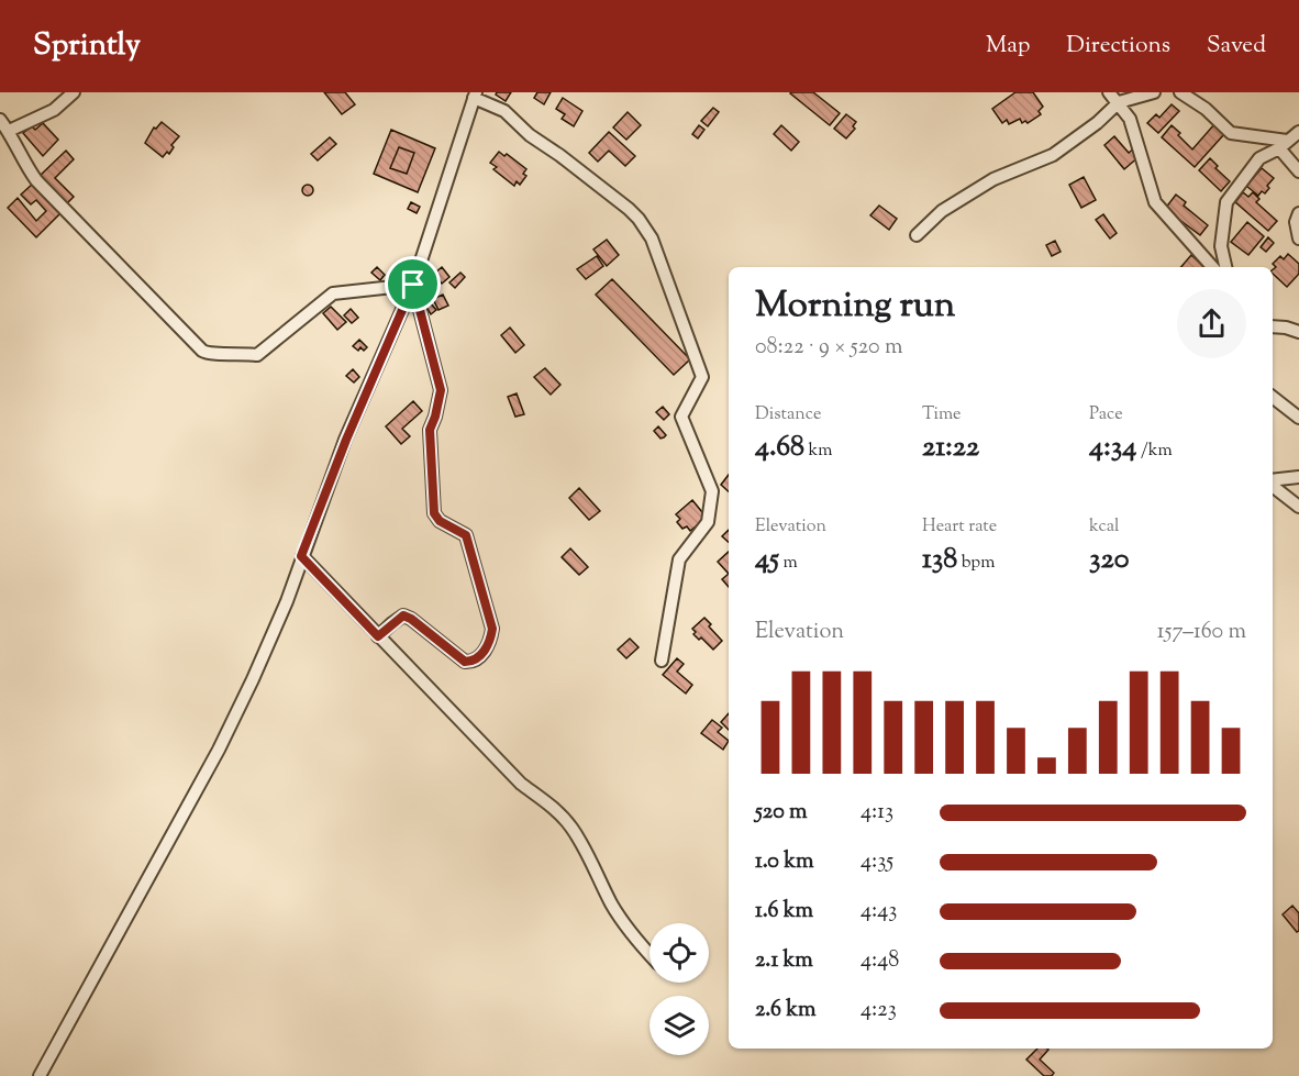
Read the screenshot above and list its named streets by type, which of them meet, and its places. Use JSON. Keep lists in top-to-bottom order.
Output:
{
  "page": {
    "header": "Sprintly",
    "nav": ["Map", "Directions", "Saved"],
    "heading": ["Morning run", "08:22 · 9 × 520 m"],
    "stats": [
      ["Distance", "4.68 km"],
      ["Time", "21:22"],
      ["Pace", "4:34 /km"],
      ["Elevation", "45 m"],
      ["Heart rate", "138 bpm"],
      ["kcal", "320"]
    ],
    "chart": ["Elevation", "157–160 m"],
    "list": [
      {
        "name": "520 m",
        "note": "4:13"
      },
      {
        "name": "1.0 km",
        "note": "4:35"
      },
      {
        "name": "1.6 km",
        "note": "4:43"
      },
      {
        "name": "2.1 km",
        "note": "4:48"
      },
      {
        "name": "2.6 km",
        "note": "4:23"
      }
    ]
  }
}
